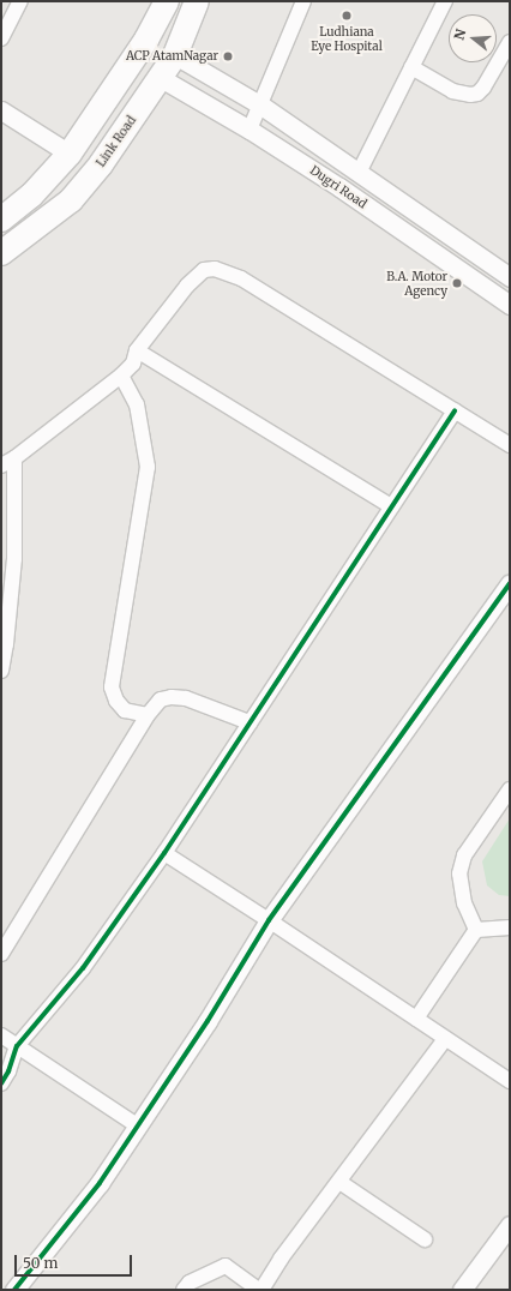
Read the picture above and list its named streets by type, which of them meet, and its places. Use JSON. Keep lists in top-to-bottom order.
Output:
{
  "streets": {
    "main road": ["Link Road"],
    "street": ["Dugri Road"]
  },
  "crossings": [
    ["Link Road", "Dugri Road"]
  ],
  "places": ["Ludhiana Eye Hospital", "ACP AtamNagar", "B.A. Motor Agency"],
  "scale_bar": "50 m",
  "north": "left"
}
